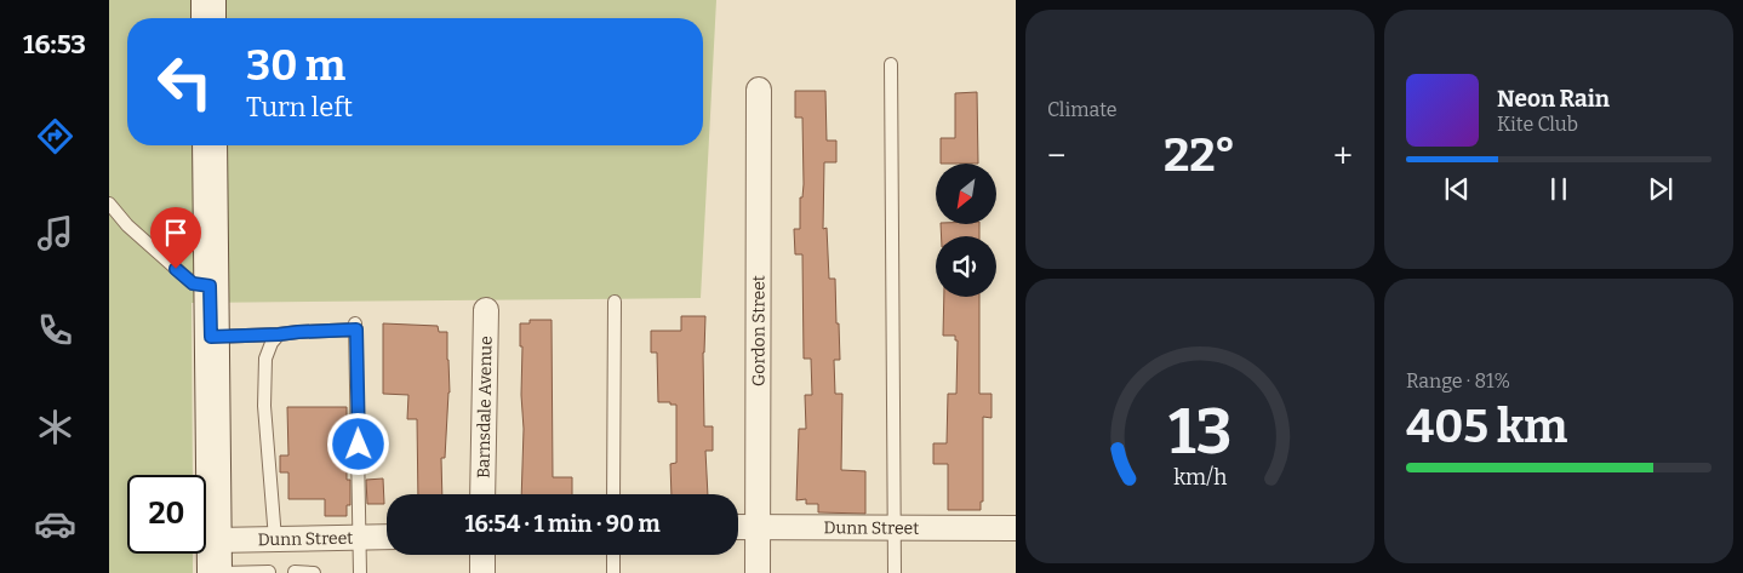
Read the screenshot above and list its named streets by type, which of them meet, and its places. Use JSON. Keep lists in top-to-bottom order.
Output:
{
  "streets": {
    "street": ["Gordon Street", "Barnsdale Avenue", "Dunn Street"]
  },
  "crossings": [
    ["Gordon Street", "Dunn Street"]
  ],
  "north": "bottom left",
  "page": {
    "tabs": "16:53",
    "tile": [
      "Climate",
      ["Range · 81%", "405 km"]
    ],
    "turn": ["30 m", "Turn left"],
    "song": ["Neon Rain", "Kite Club"],
    "heat": ["−", "22°", "+"],
    "limit": "20",
    "trip": "16:54 · 1 min · 90 m",
    "gauge": ["13", "km/h"]
  }
}
